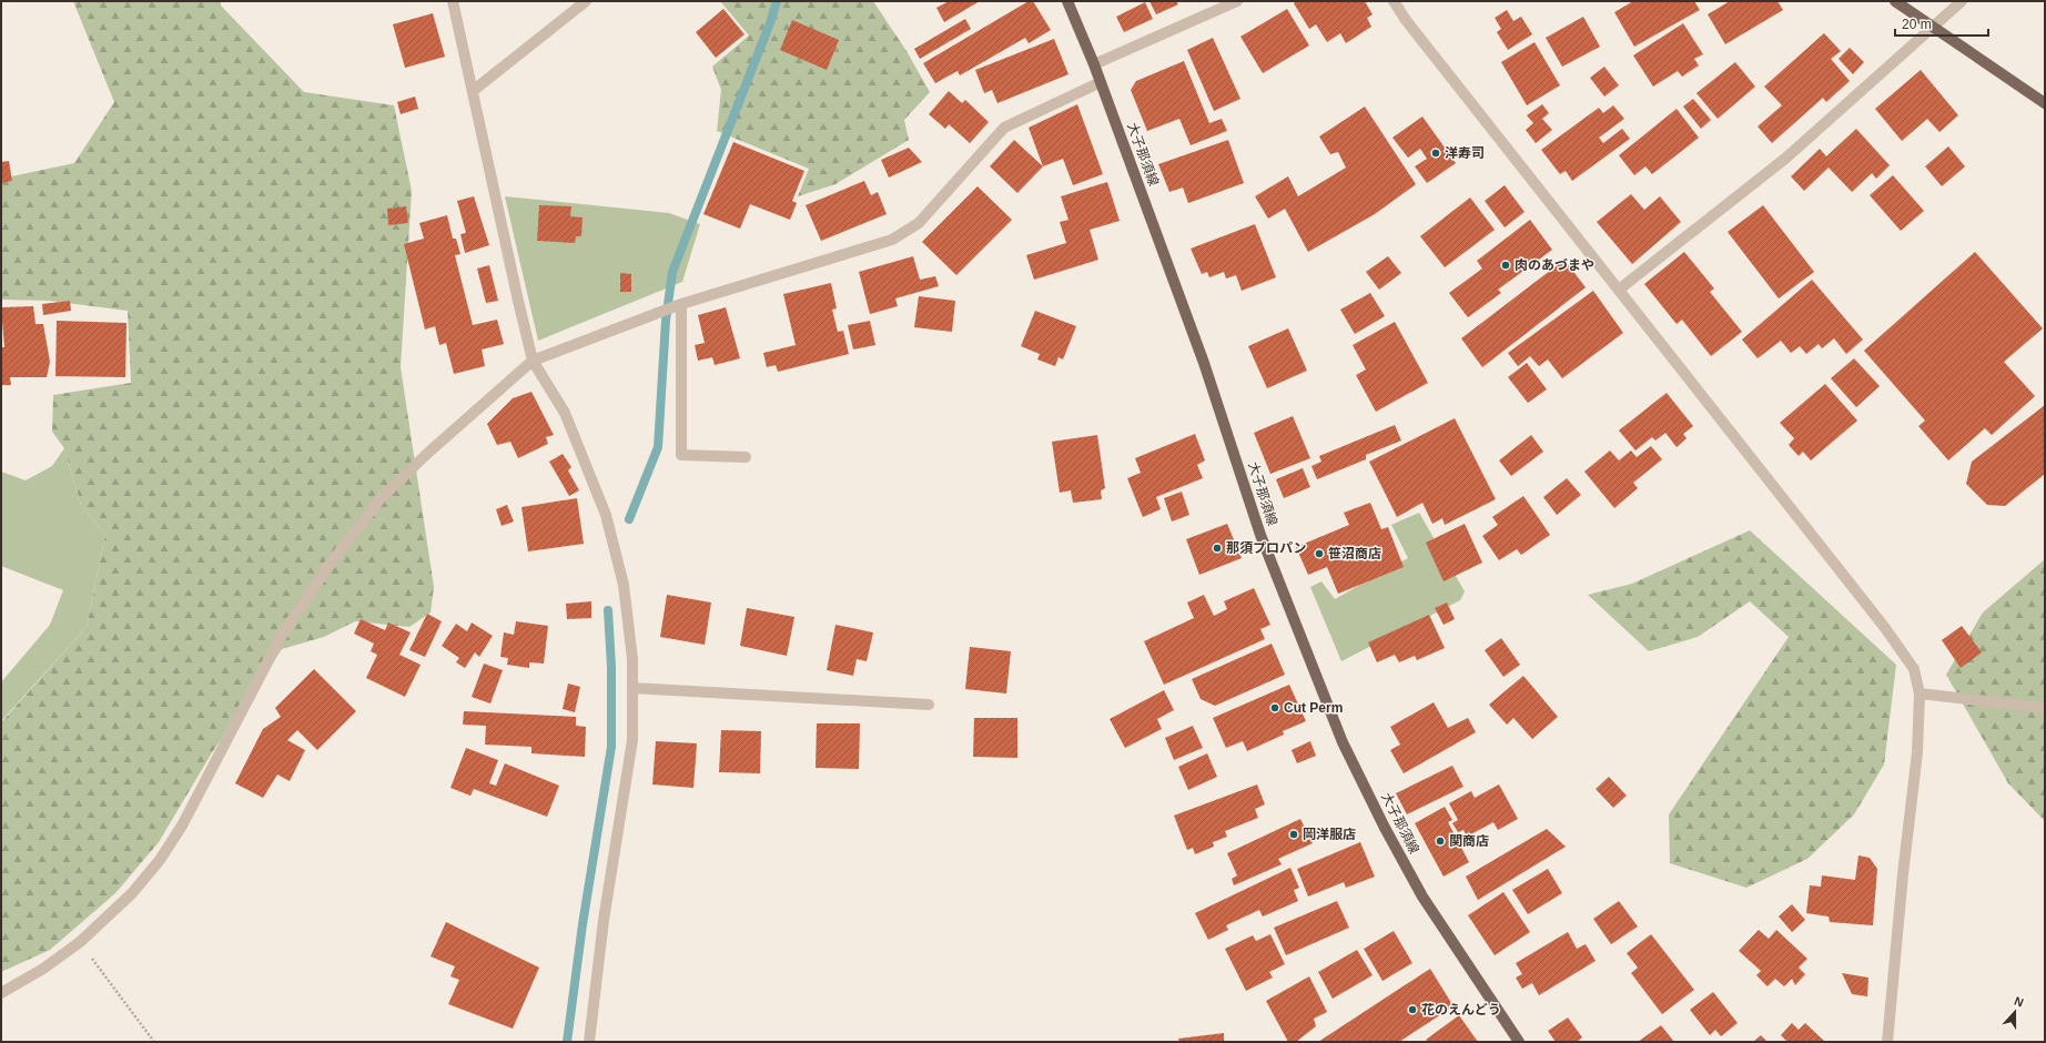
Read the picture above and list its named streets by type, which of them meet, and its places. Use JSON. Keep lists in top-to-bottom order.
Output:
{
  "streets": {
    "main road": ["大子那須線"]
  },
  "places": [
    "洋寿司",
    "肉のあづまや",
    "那須プロパン",
    "笹沼商店",
    "Cut Perm",
    "岡洋服店",
    "関商店",
    "花のえんどう"
  ],
  "scale_bar": "20 m",
  "north": "top"
}
